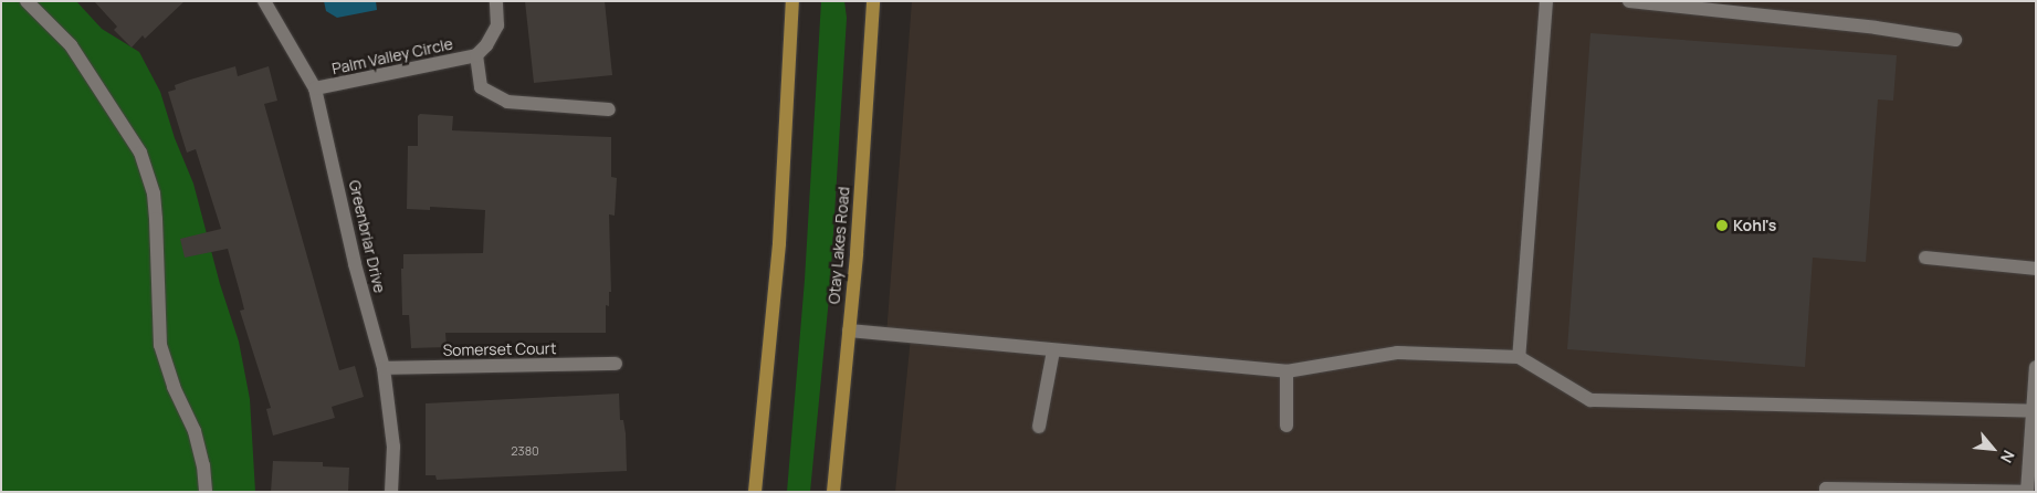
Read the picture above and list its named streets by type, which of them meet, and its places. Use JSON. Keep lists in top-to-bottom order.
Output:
{
  "streets": {
    "main road": ["Otay Lakes Road"],
    "street": ["Palm Valley Circle", "Greenbriar Drive", "Somerset Court"]
  },
  "crossings": [
    ["Palm Valley Circle", "Greenbriar Drive"],
    ["Greenbriar Drive", "Somerset Court"]
  ],
  "places": ["Kohl's"],
  "house_numbers": ["2380"],
  "north": "bottom right"
}
